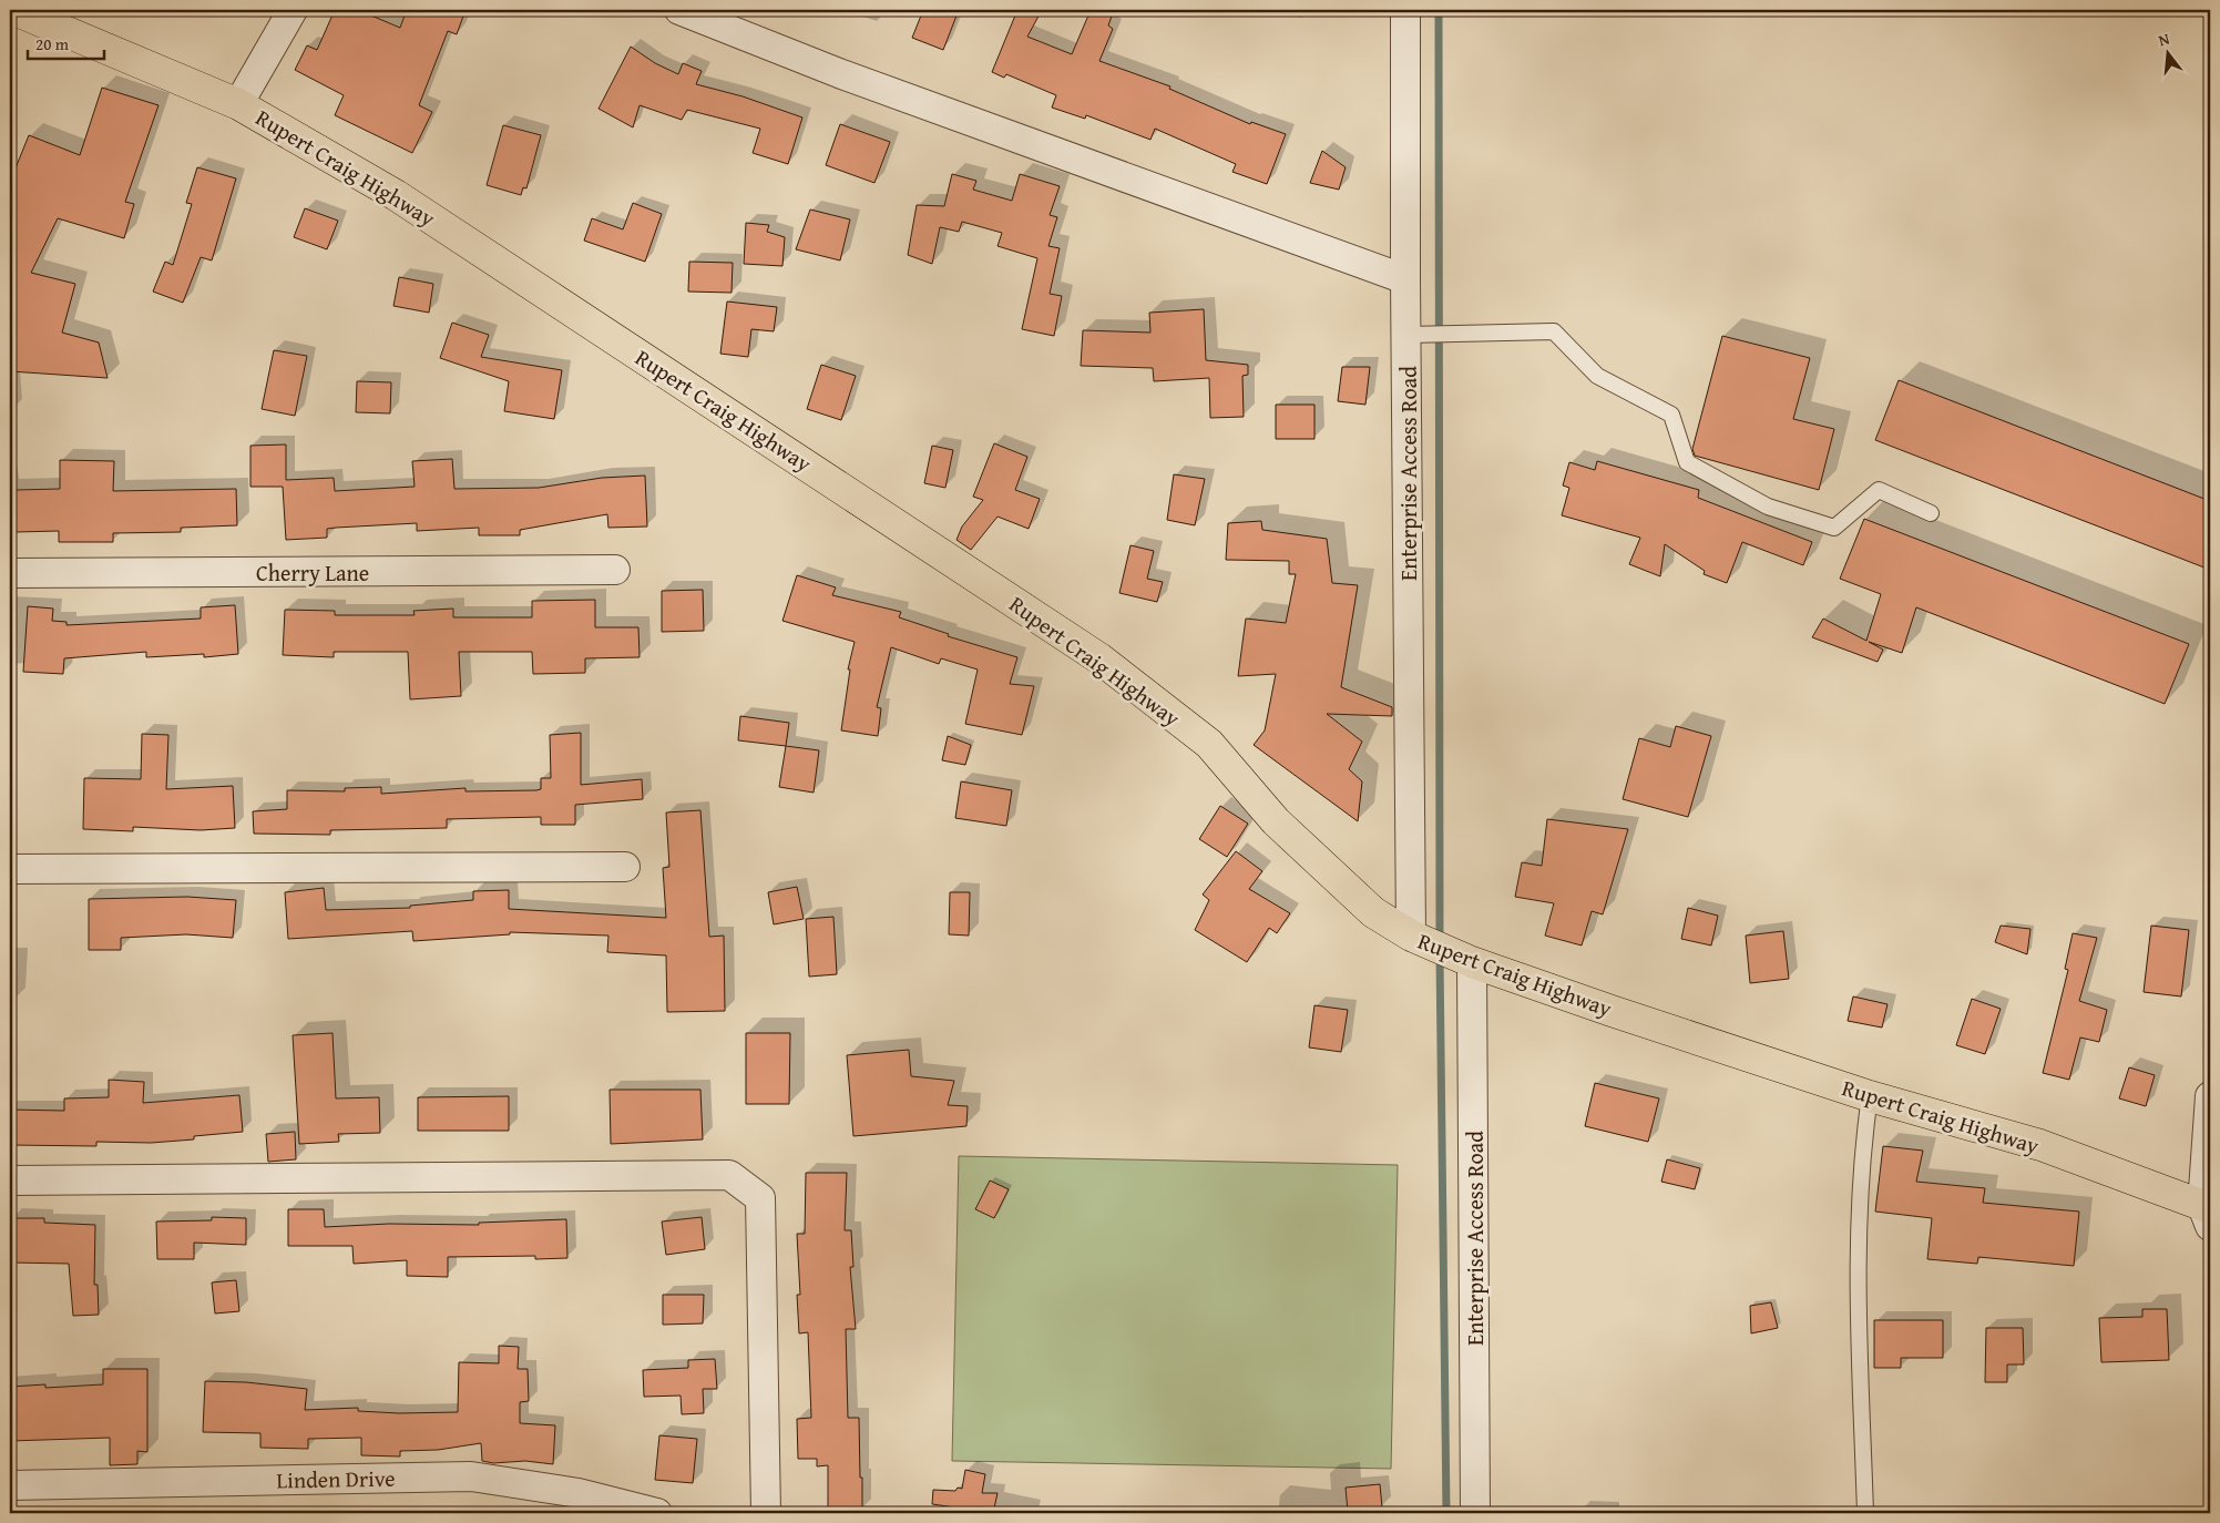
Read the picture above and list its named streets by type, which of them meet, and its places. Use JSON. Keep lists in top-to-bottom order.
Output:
{
  "streets": {
    "main road": ["Rupert Craig Highway"],
    "street": ["Enterprise Access Road", "Cherry Lane", "Linden Drive"]
  },
  "crossings": [
    ["Rupert Craig Highway", "Enterprise Access Road"]
  ],
  "scale_bar": "20 m",
  "north": "top"
}
